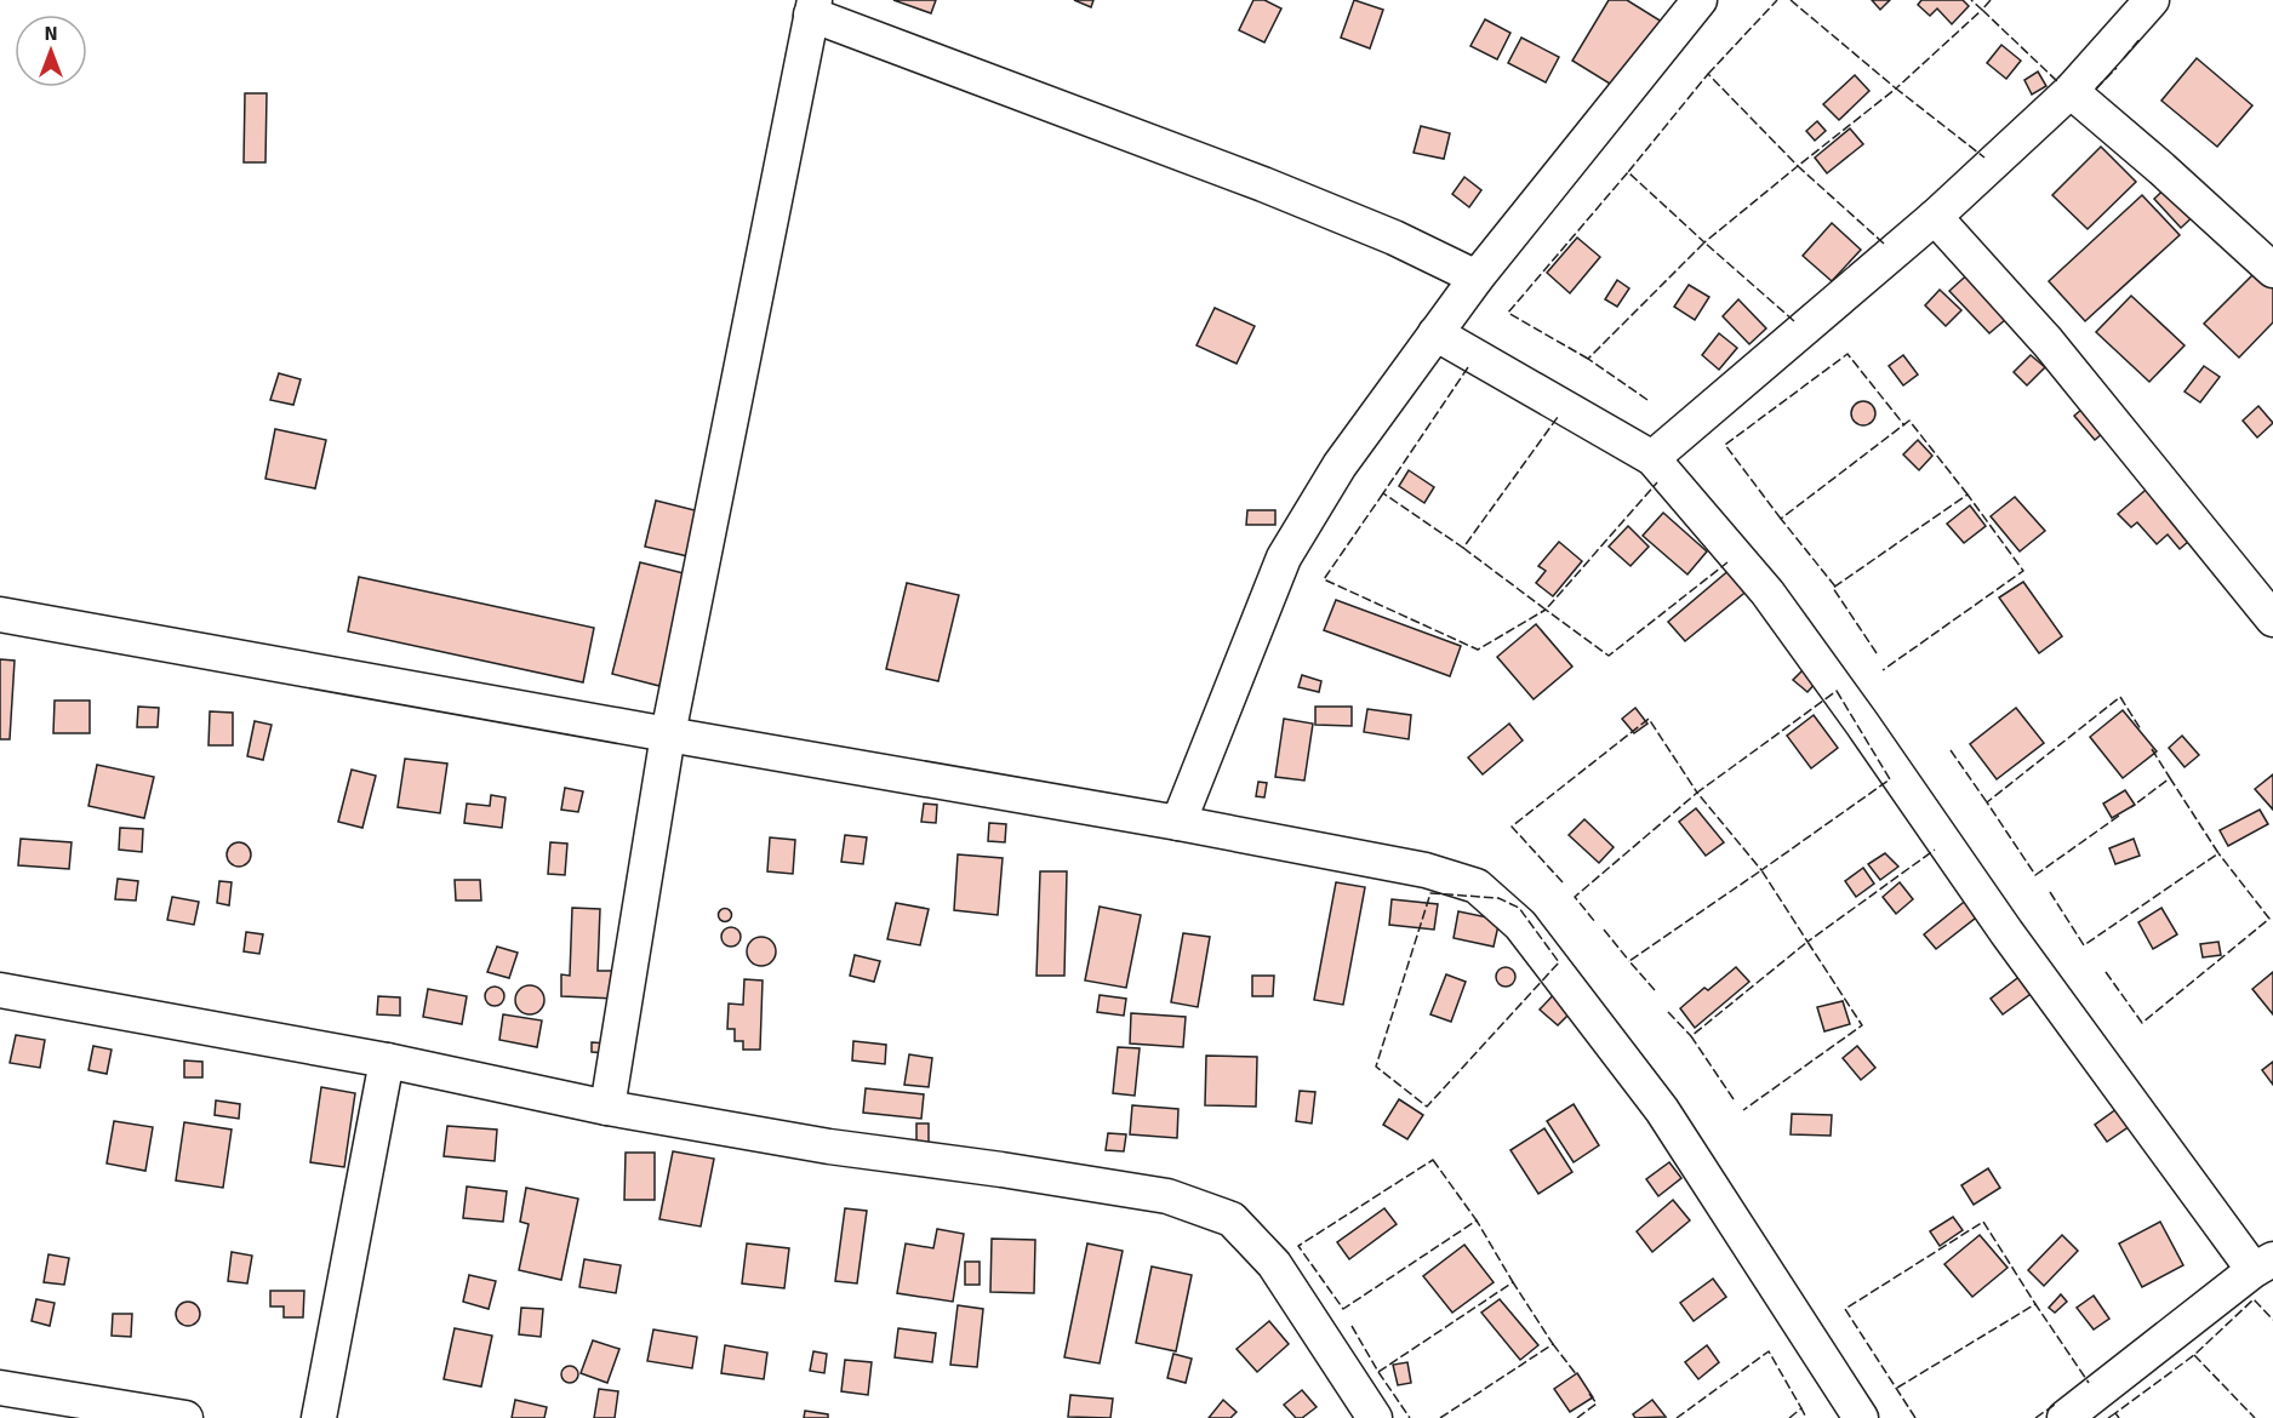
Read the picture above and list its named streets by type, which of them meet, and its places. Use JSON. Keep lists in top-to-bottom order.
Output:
{
  "north": "top"
}
